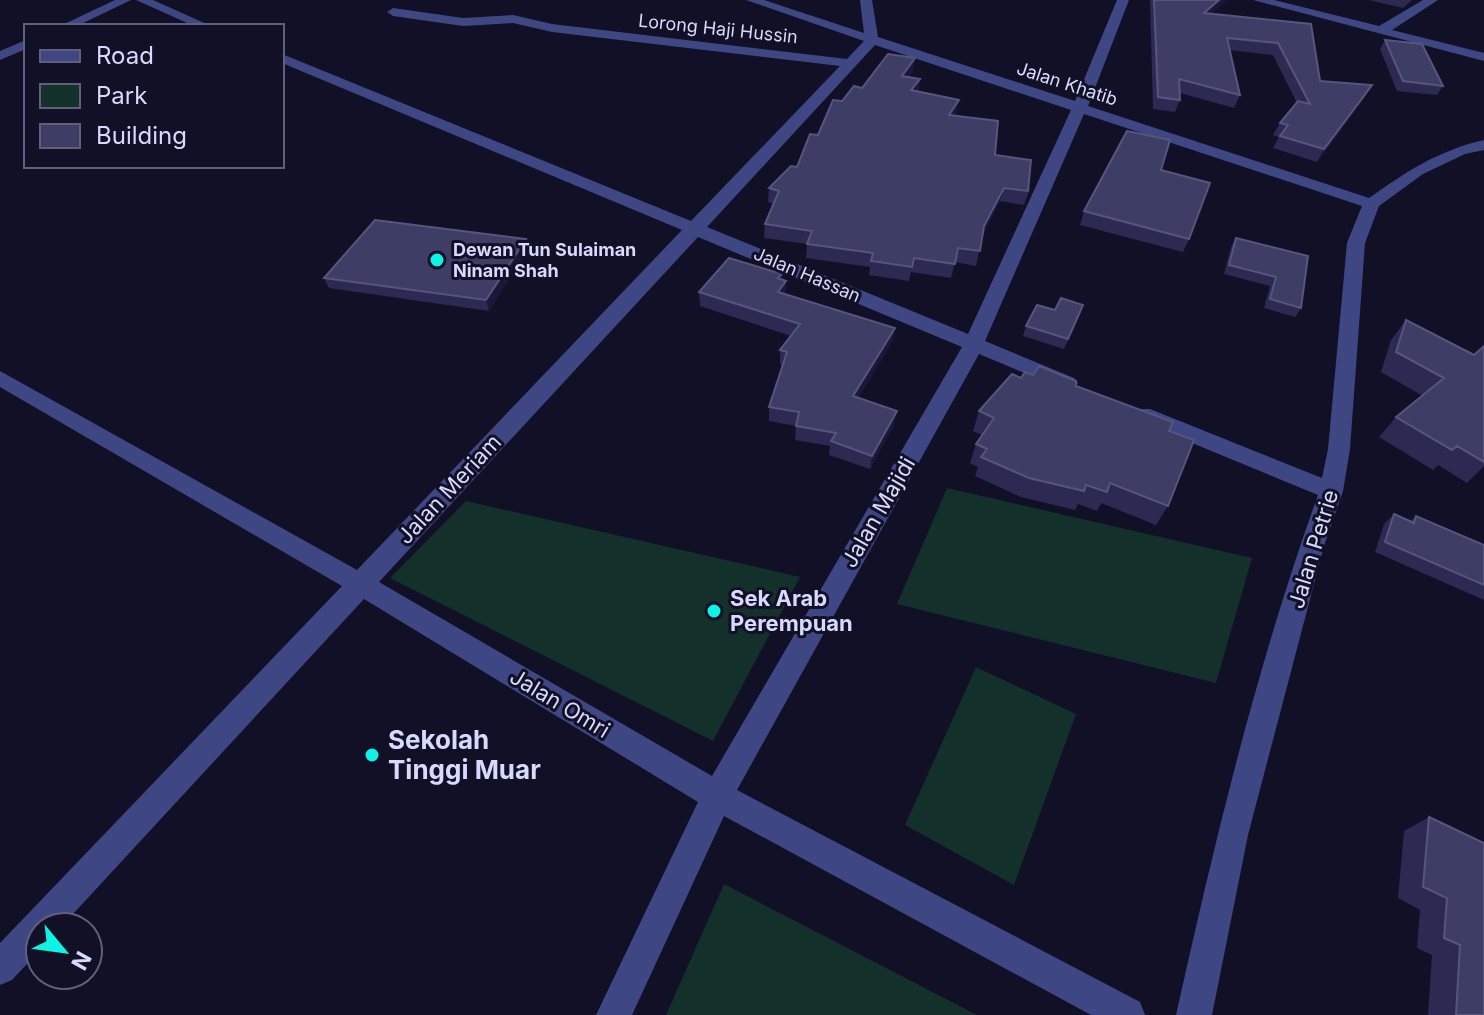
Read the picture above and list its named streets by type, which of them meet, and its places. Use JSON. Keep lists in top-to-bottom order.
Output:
{
  "streets": {
    "street": [
      "Lorong Haji Hussin",
      "Jalan Khatib",
      "Jalan Hassan",
      "Jalan Meriam",
      "Jalan Majidi",
      "Jalan Petrie",
      "Jalan Omri"
    ]
  },
  "crossings": [
    ["Lorong Haji Hussin", "Jalan Meriam"],
    ["Jalan Khatib", "Jalan Meriam"],
    ["Jalan Khatib", "Jalan Majidi"],
    ["Jalan Khatib", "Jalan Petrie"],
    ["Jalan Hassan", "Jalan Meriam"],
    ["Jalan Hassan", "Jalan Majidi"],
    ["Jalan Meriam", "Jalan Omri"],
    ["Jalan Majidi", "Jalan Omri"]
  ],
  "places": ["Dewan Tun Sulaiman Ninam Shah", "Sek Arab Perempuan", "Sekolah Tinggi Muar"],
  "legend": ["Road", "Park", "Building"],
  "north": "bottom right"
}
